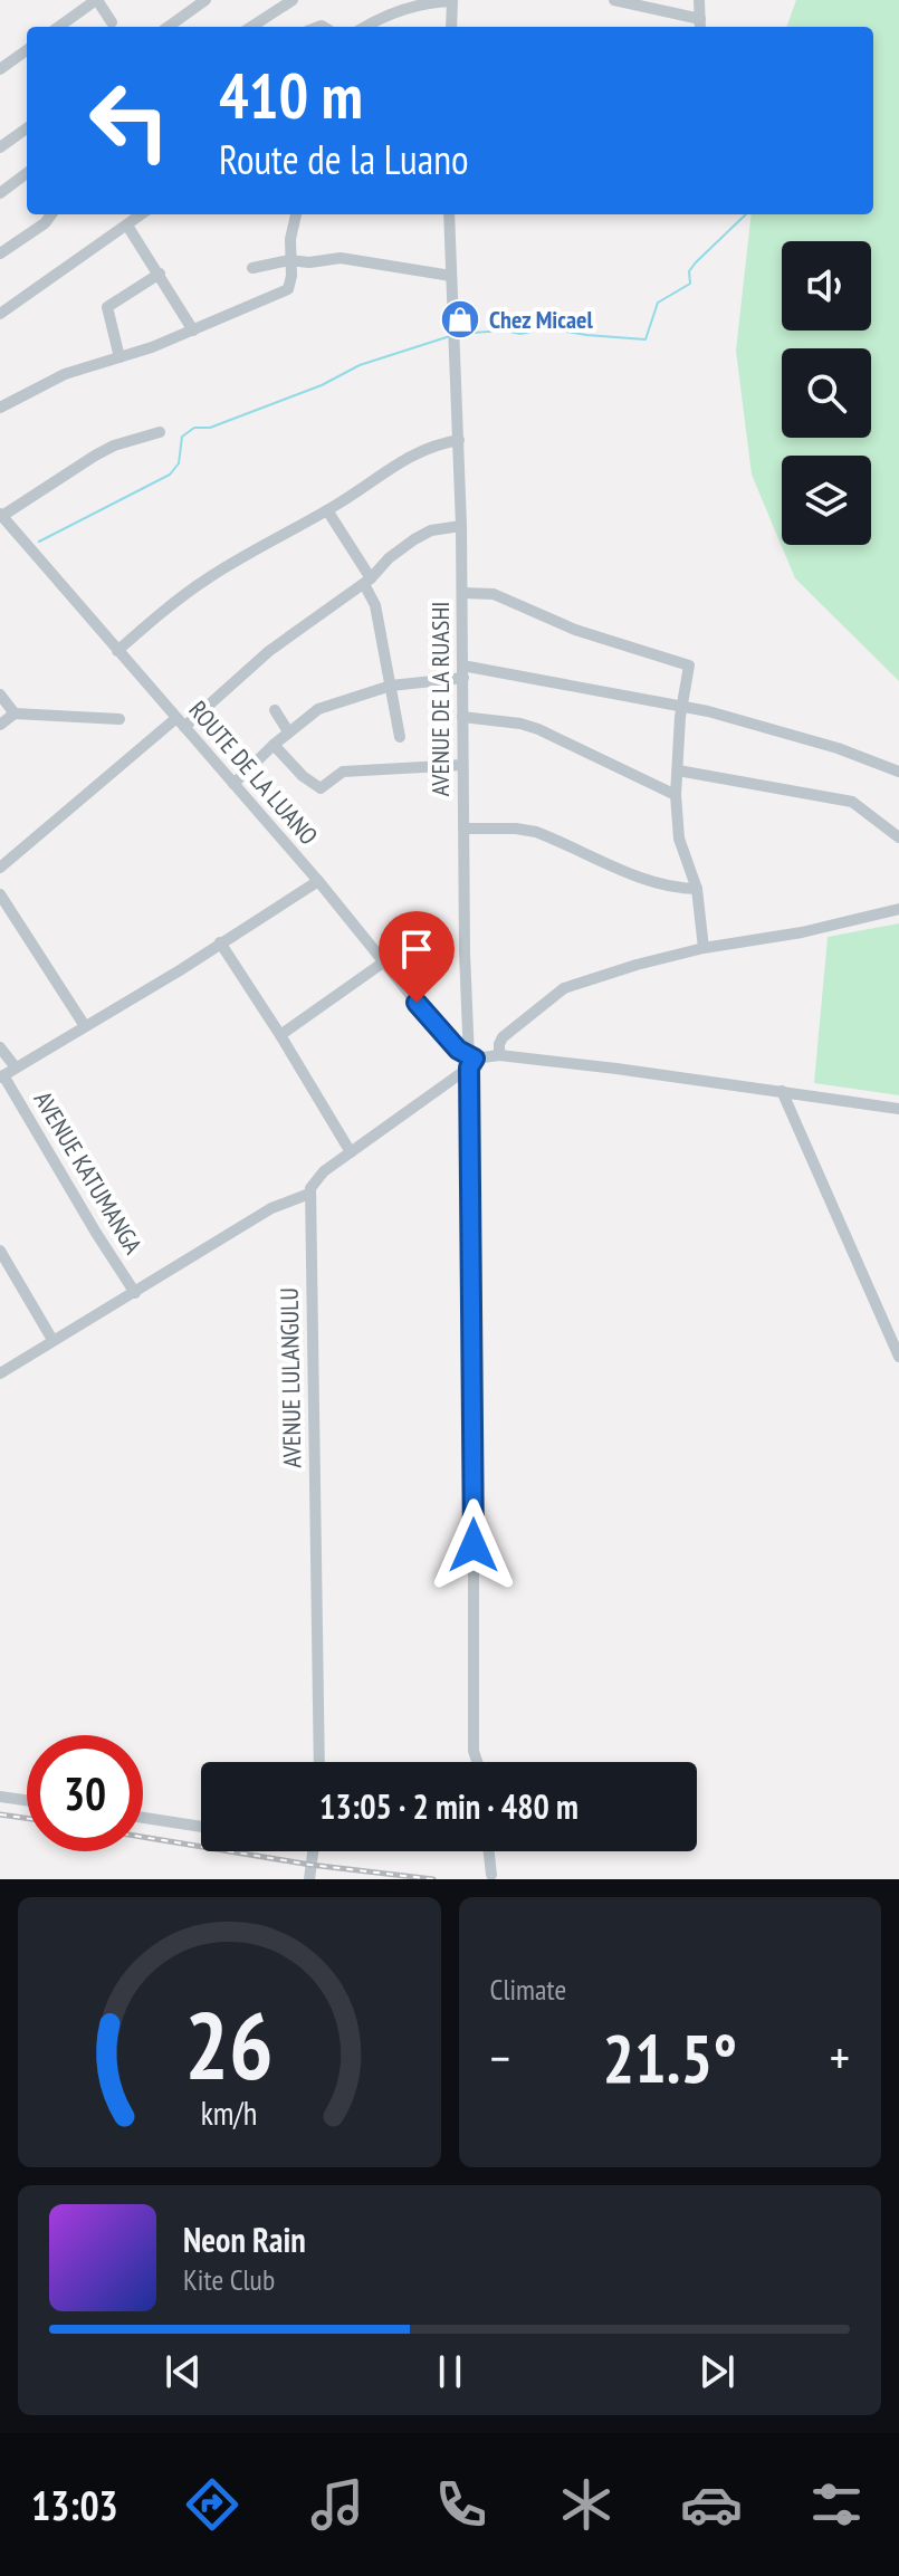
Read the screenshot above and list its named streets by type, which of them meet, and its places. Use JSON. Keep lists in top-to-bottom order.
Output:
{
  "streets": {
    "street": [
      "AVENUE DE LA RUASHI",
      "ROUTE DE LA LUANO",
      "AVENUE KATUMANGA",
      "AVENUE LULANGULU"
    ]
  },
  "crossings": [
    ["AVENUE DE LA RUASHI", "ROUTE DE LA LUANO"]
  ],
  "places": {
    "shop": ["Chez Micael"]
  },
  "page": {
    "turn": ["410 m", "Route de la Luano"],
    "limit": "30",
    "trip": "13:05 · 2 min · 480 m",
    "tile": "Climate",
    "heat": ["−", "21.5°", "+"],
    "song": ["Neon Rain", "Kite Club"],
    "tabs": "13:03",
    "gauge": ["26", "km/h"]
  }
}
